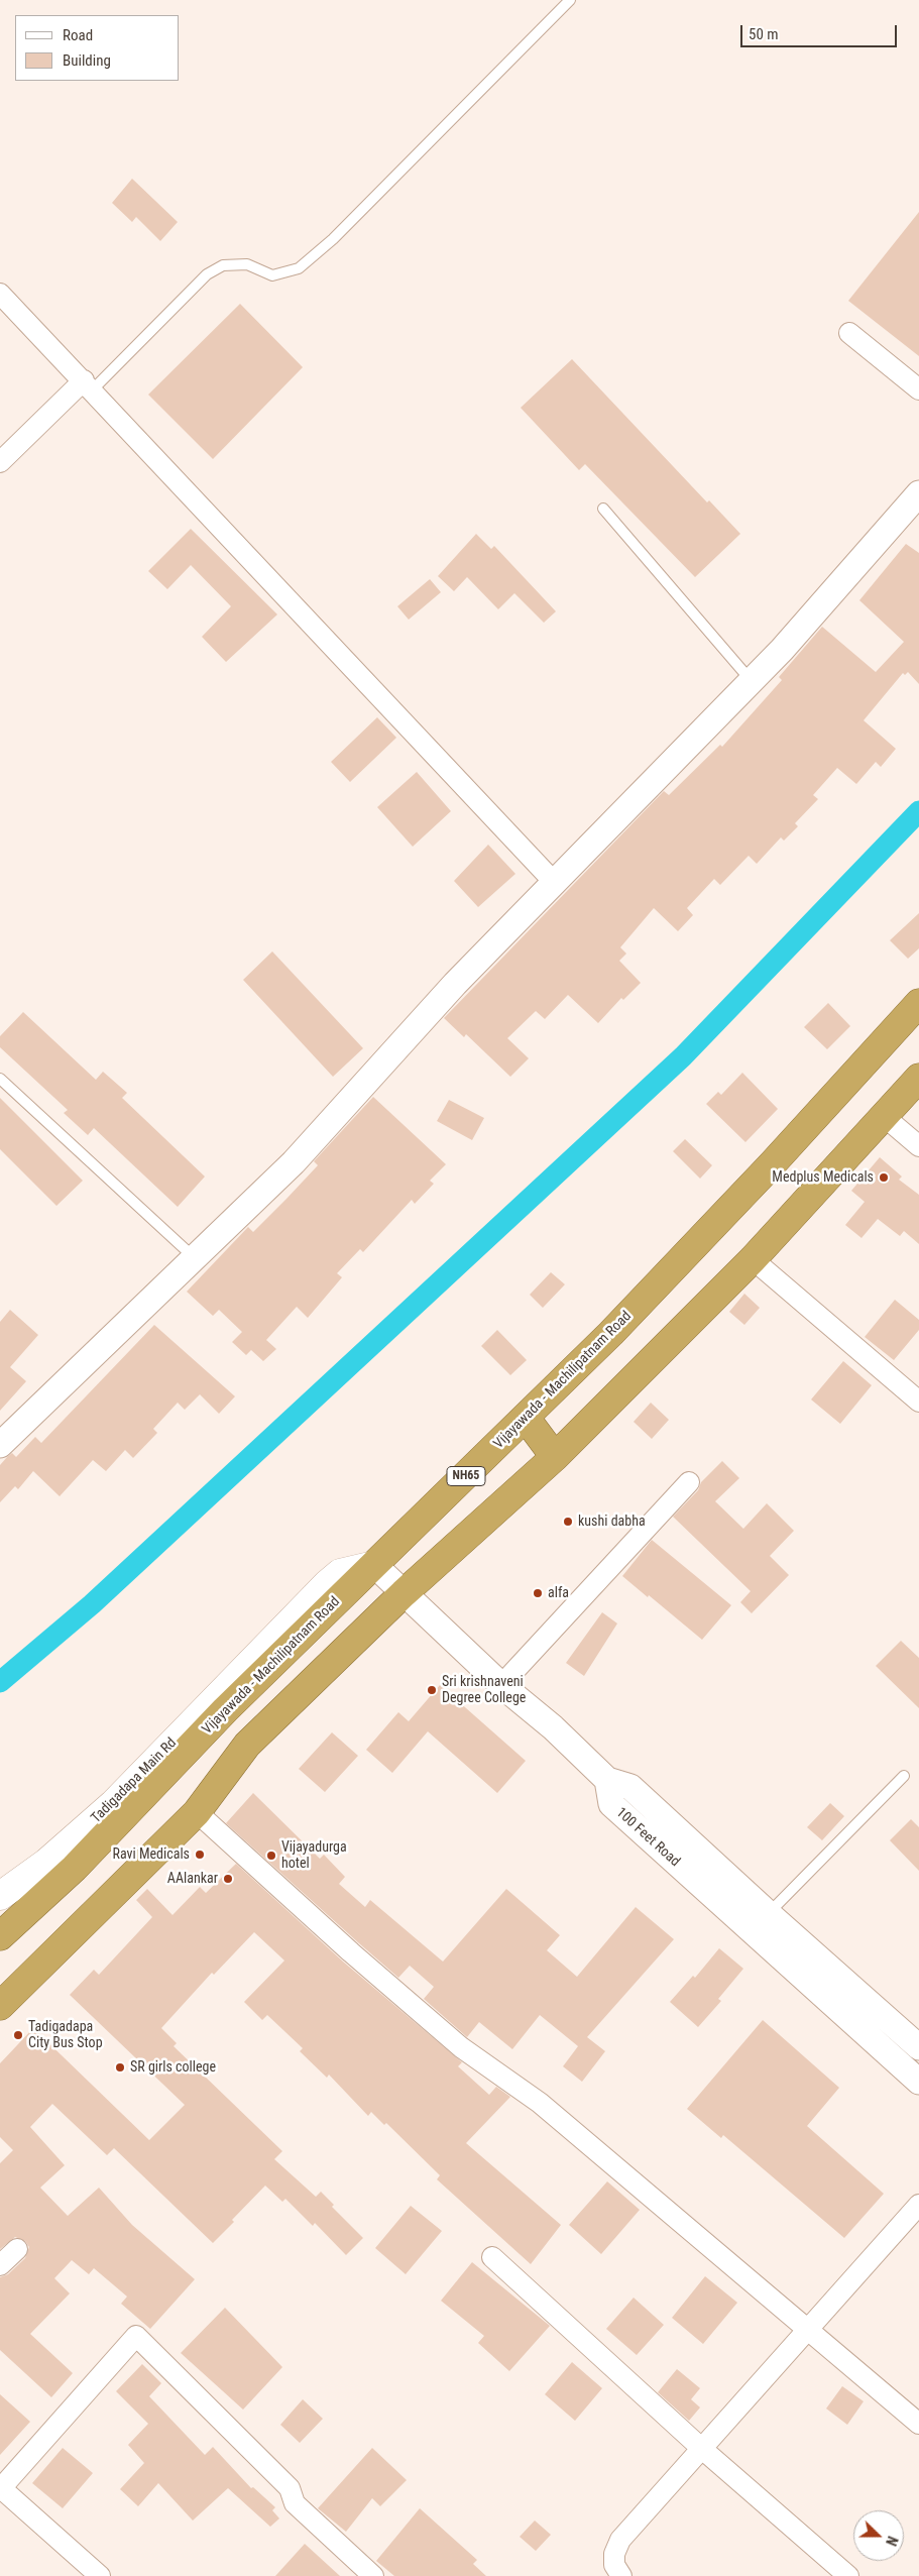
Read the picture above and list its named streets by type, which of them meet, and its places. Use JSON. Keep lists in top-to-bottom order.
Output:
{
  "streets": {
    "highway": ["Vijayawada - Machilipatnam Road", "NH65"],
    "main road": ["Tadigadapa Main Rd"],
    "street": ["100 Feet Road"]
  },
  "crossings": [
    ["Vijayawada - Machilipatnam Road", "Tadigadapa Main Rd"]
  ],
  "places": [
    "Medplus Medicals",
    "kushi dabha",
    "alfa",
    "Sri krishnaveni Degree College",
    "Ravi Medicals",
    "Vijayadurga hotel",
    "AAlankar",
    "Tadigadapa City Bus Stop",
    "SR girls college"
  ],
  "legend": ["Road", "Building"],
  "scale_bar": "50 m",
  "north": "right"
}
